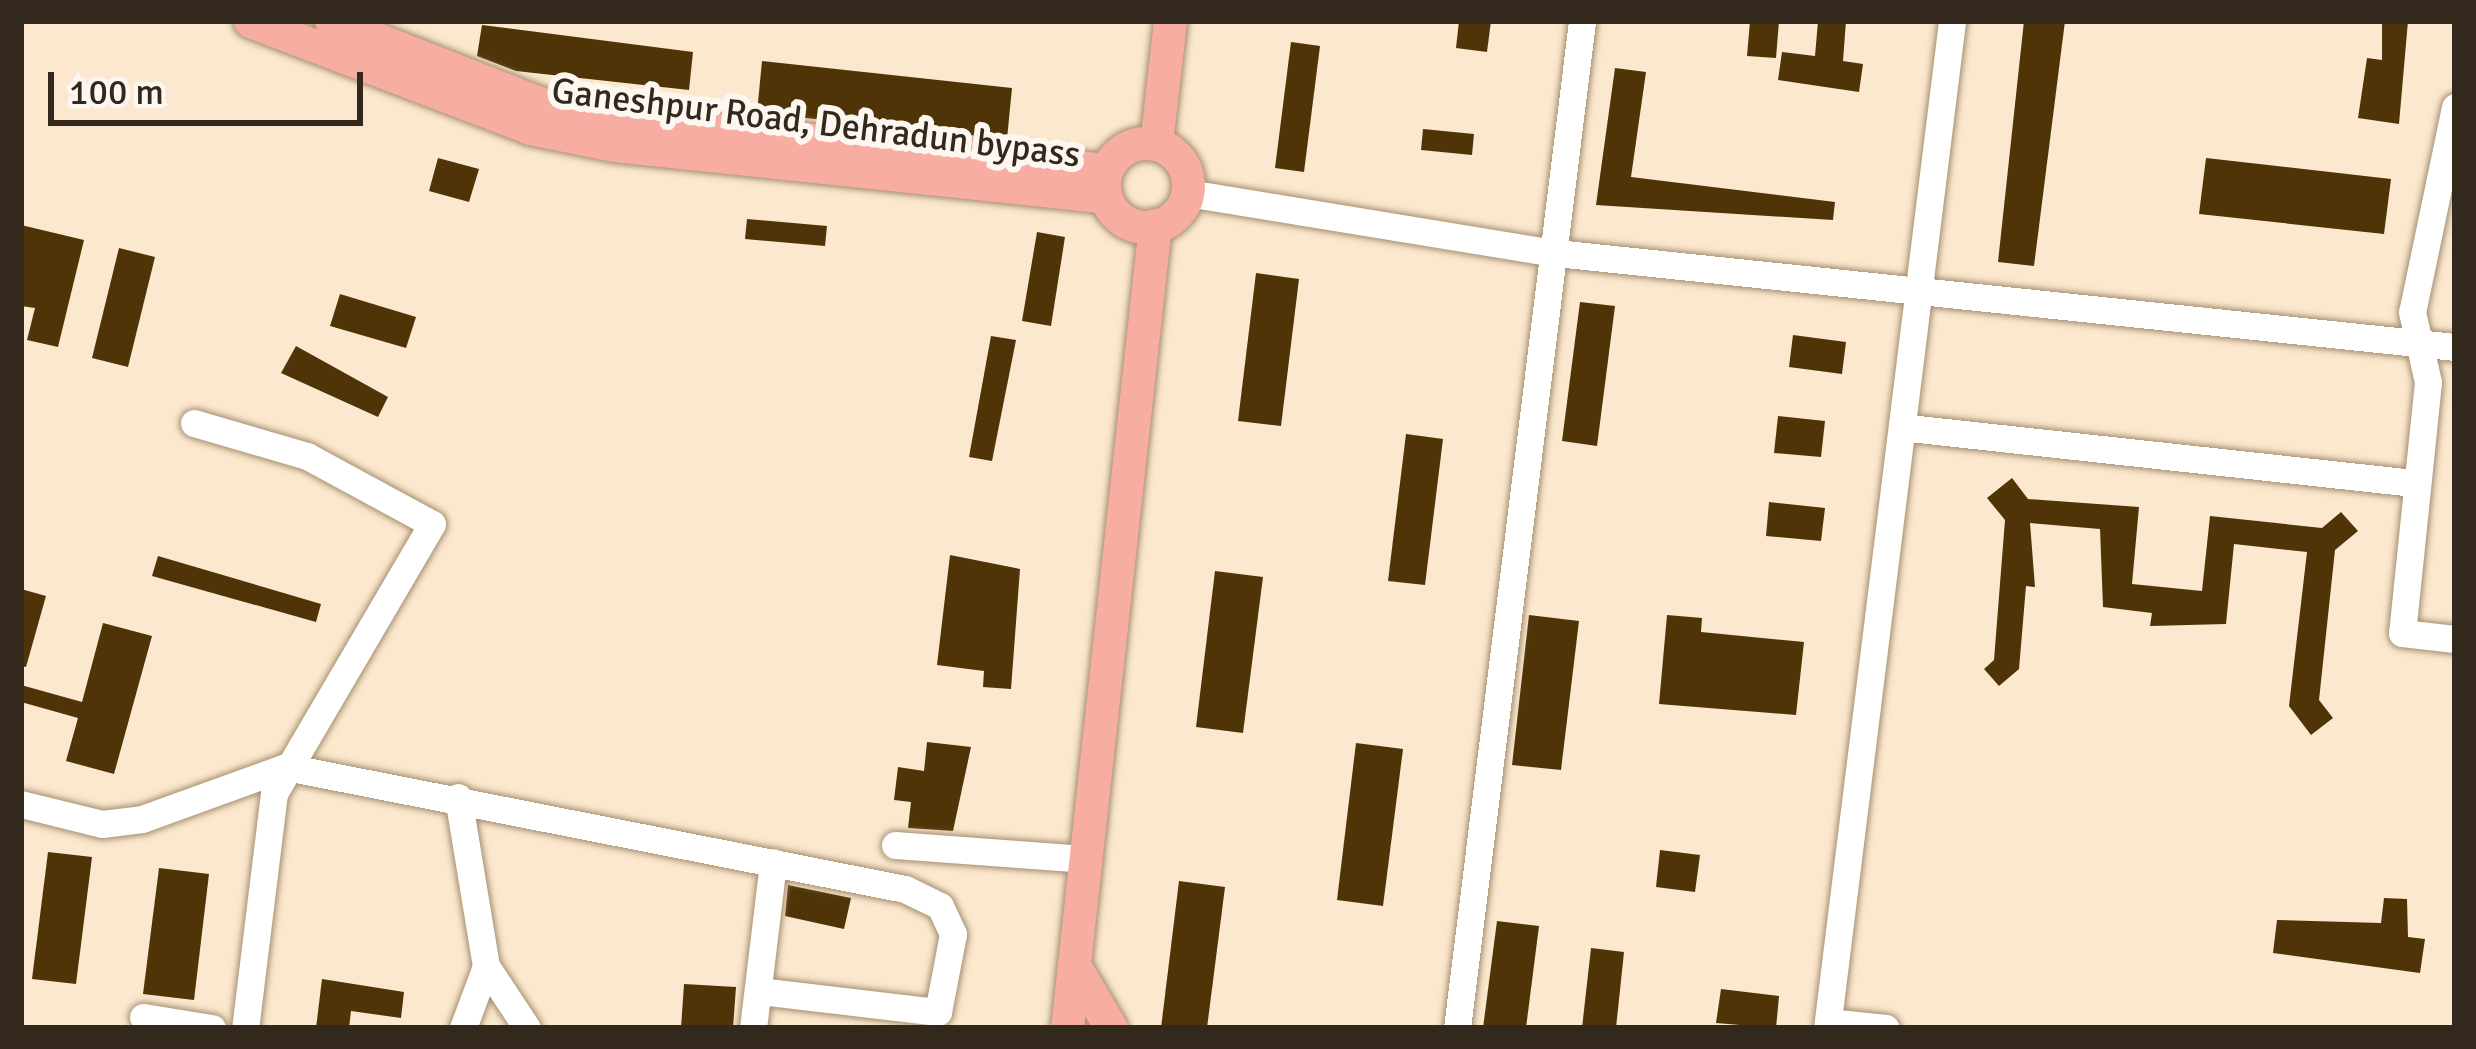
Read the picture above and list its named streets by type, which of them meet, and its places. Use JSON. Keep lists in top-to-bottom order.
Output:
{
  "streets": {
    "main road": ["Ganeshpur Road, Dehradun bypass"]
  },
  "scale_bar": "100 m"
}
